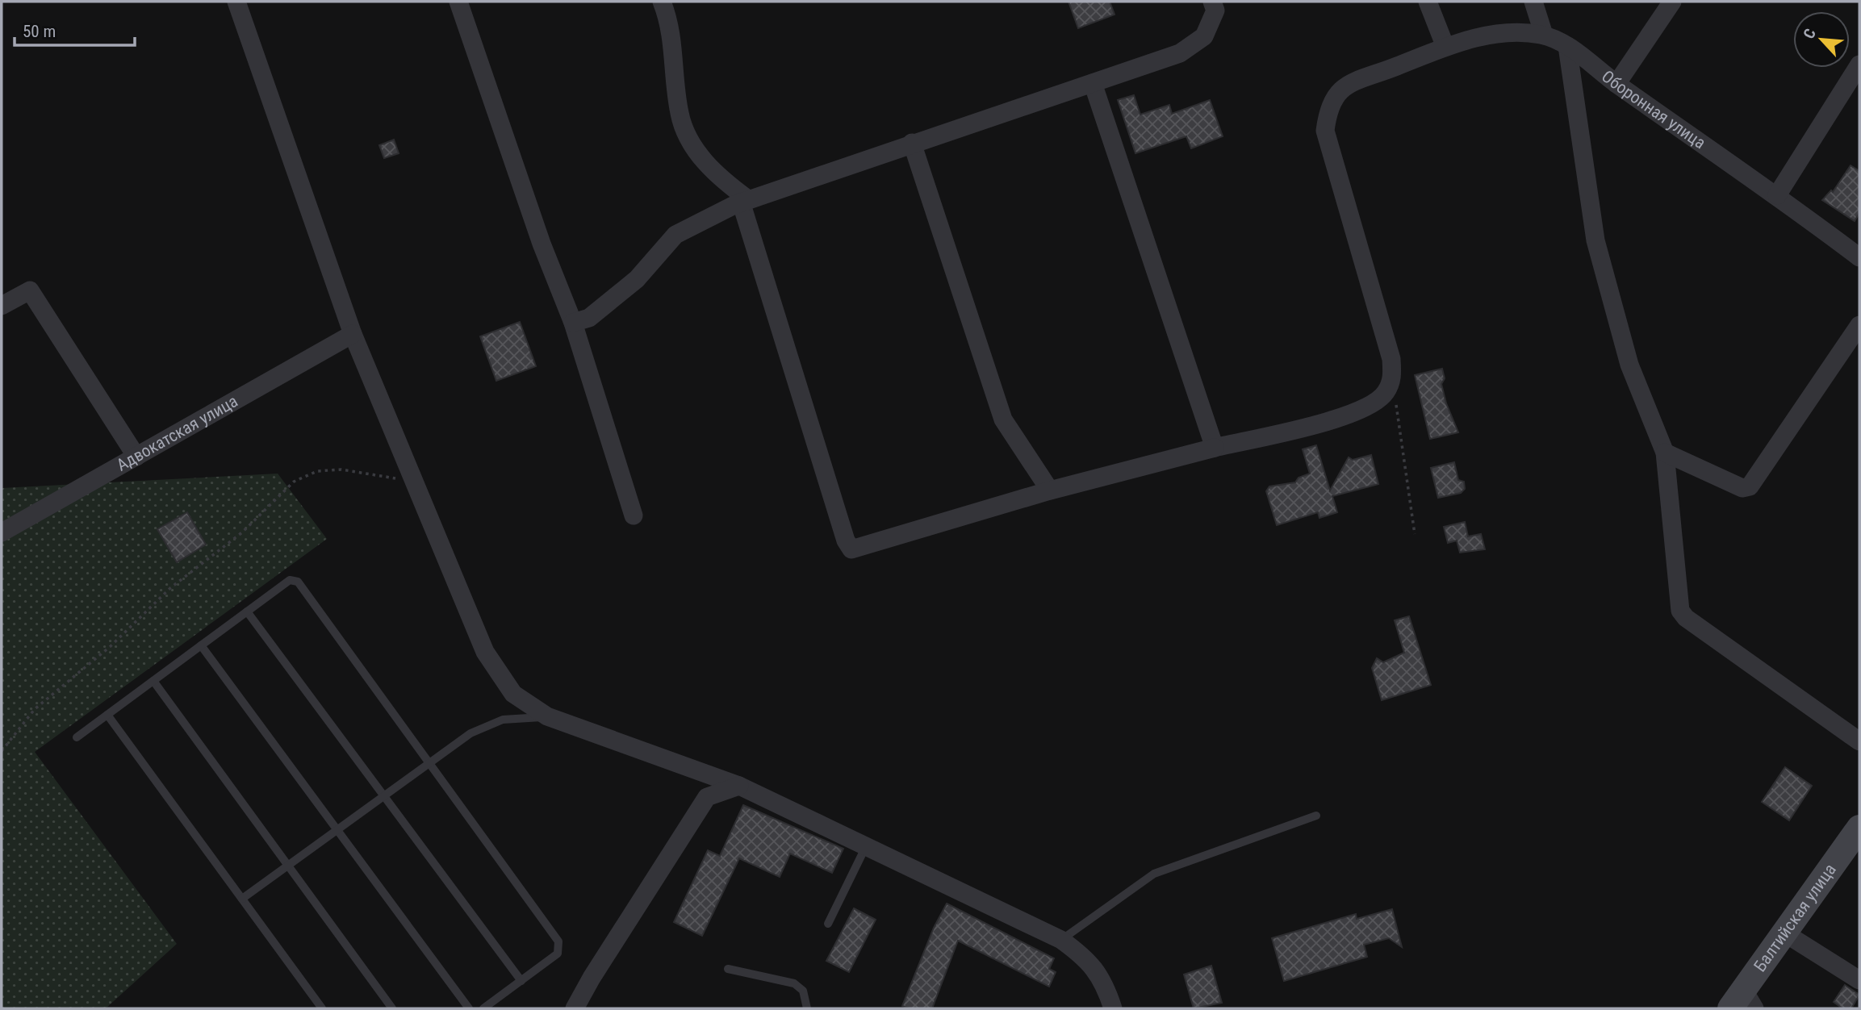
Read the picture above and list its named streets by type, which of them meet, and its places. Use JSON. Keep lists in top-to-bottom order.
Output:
{
  "streets": {
    "main road": ["Балтийская улица"],
    "street": ["Оборонная улица", "Адвокатская улица"]
  },
  "scale_bar": "50 m",
  "north": "top left"
}
